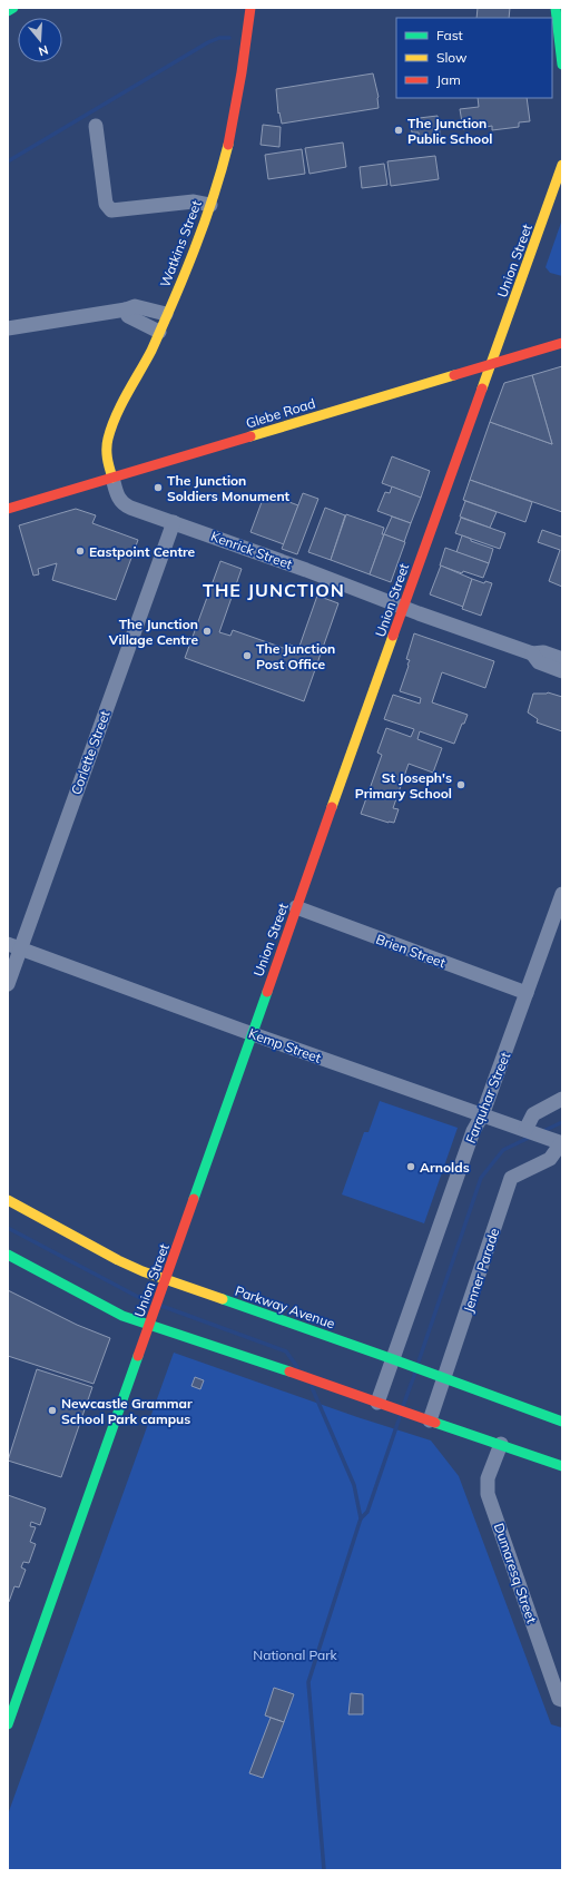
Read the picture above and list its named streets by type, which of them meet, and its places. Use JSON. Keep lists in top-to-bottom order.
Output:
{
  "streets": {
    "main road": [
      "Watkins Street",
      "Union Street",
      "Glebe Road",
      "Parkway Avenue"
    ],
    "street": [
      "Kenrick Street",
      "Corlette Street",
      "Brien Street",
      "Kemp Street",
      "Farquhar Street",
      "Jenner Parade",
      "Dumaresq Street"
    ]
  },
  "crossings": [
    ["Watkins Street", "Glebe Road"],
    ["Watkins Street", "Kenrick Street"],
    ["Union Street", "Glebe Road"],
    ["Union Street", "Kenrick Street"],
    ["Union Street", "Brien Street"],
    ["Union Street", "Kemp Street"],
    ["Union Street", "Parkway Avenue"],
    ["Glebe Road", "Kenrick Street"],
    ["Kenrick Street", "Corlette Street"],
    ["Corlette Street", "Kemp Street"],
    ["Brien Street", "Farquhar Street"],
    ["Kemp Street", "Farquhar Street"],
    ["Kemp Street", "Jenner Parade"],
    ["Farquhar Street", "Parkway Avenue"],
    ["Jenner Parade", "Parkway Avenue"]
  ],
  "districts": ["THE JUNCTION"],
  "parks": ["National Park"],
  "places": [
    "The Junction Public School",
    "The Junction Soldiers Monument",
    "Eastpoint Centre",
    "The Junction Village Centre",
    "The Junction Post Office",
    "St Joseph's Primary School",
    "Arnolds",
    "Newcastle Grammar School Park campus"
  ],
  "legend": ["Fast", "Slow", "Jam"],
  "north": "bottom"
}
